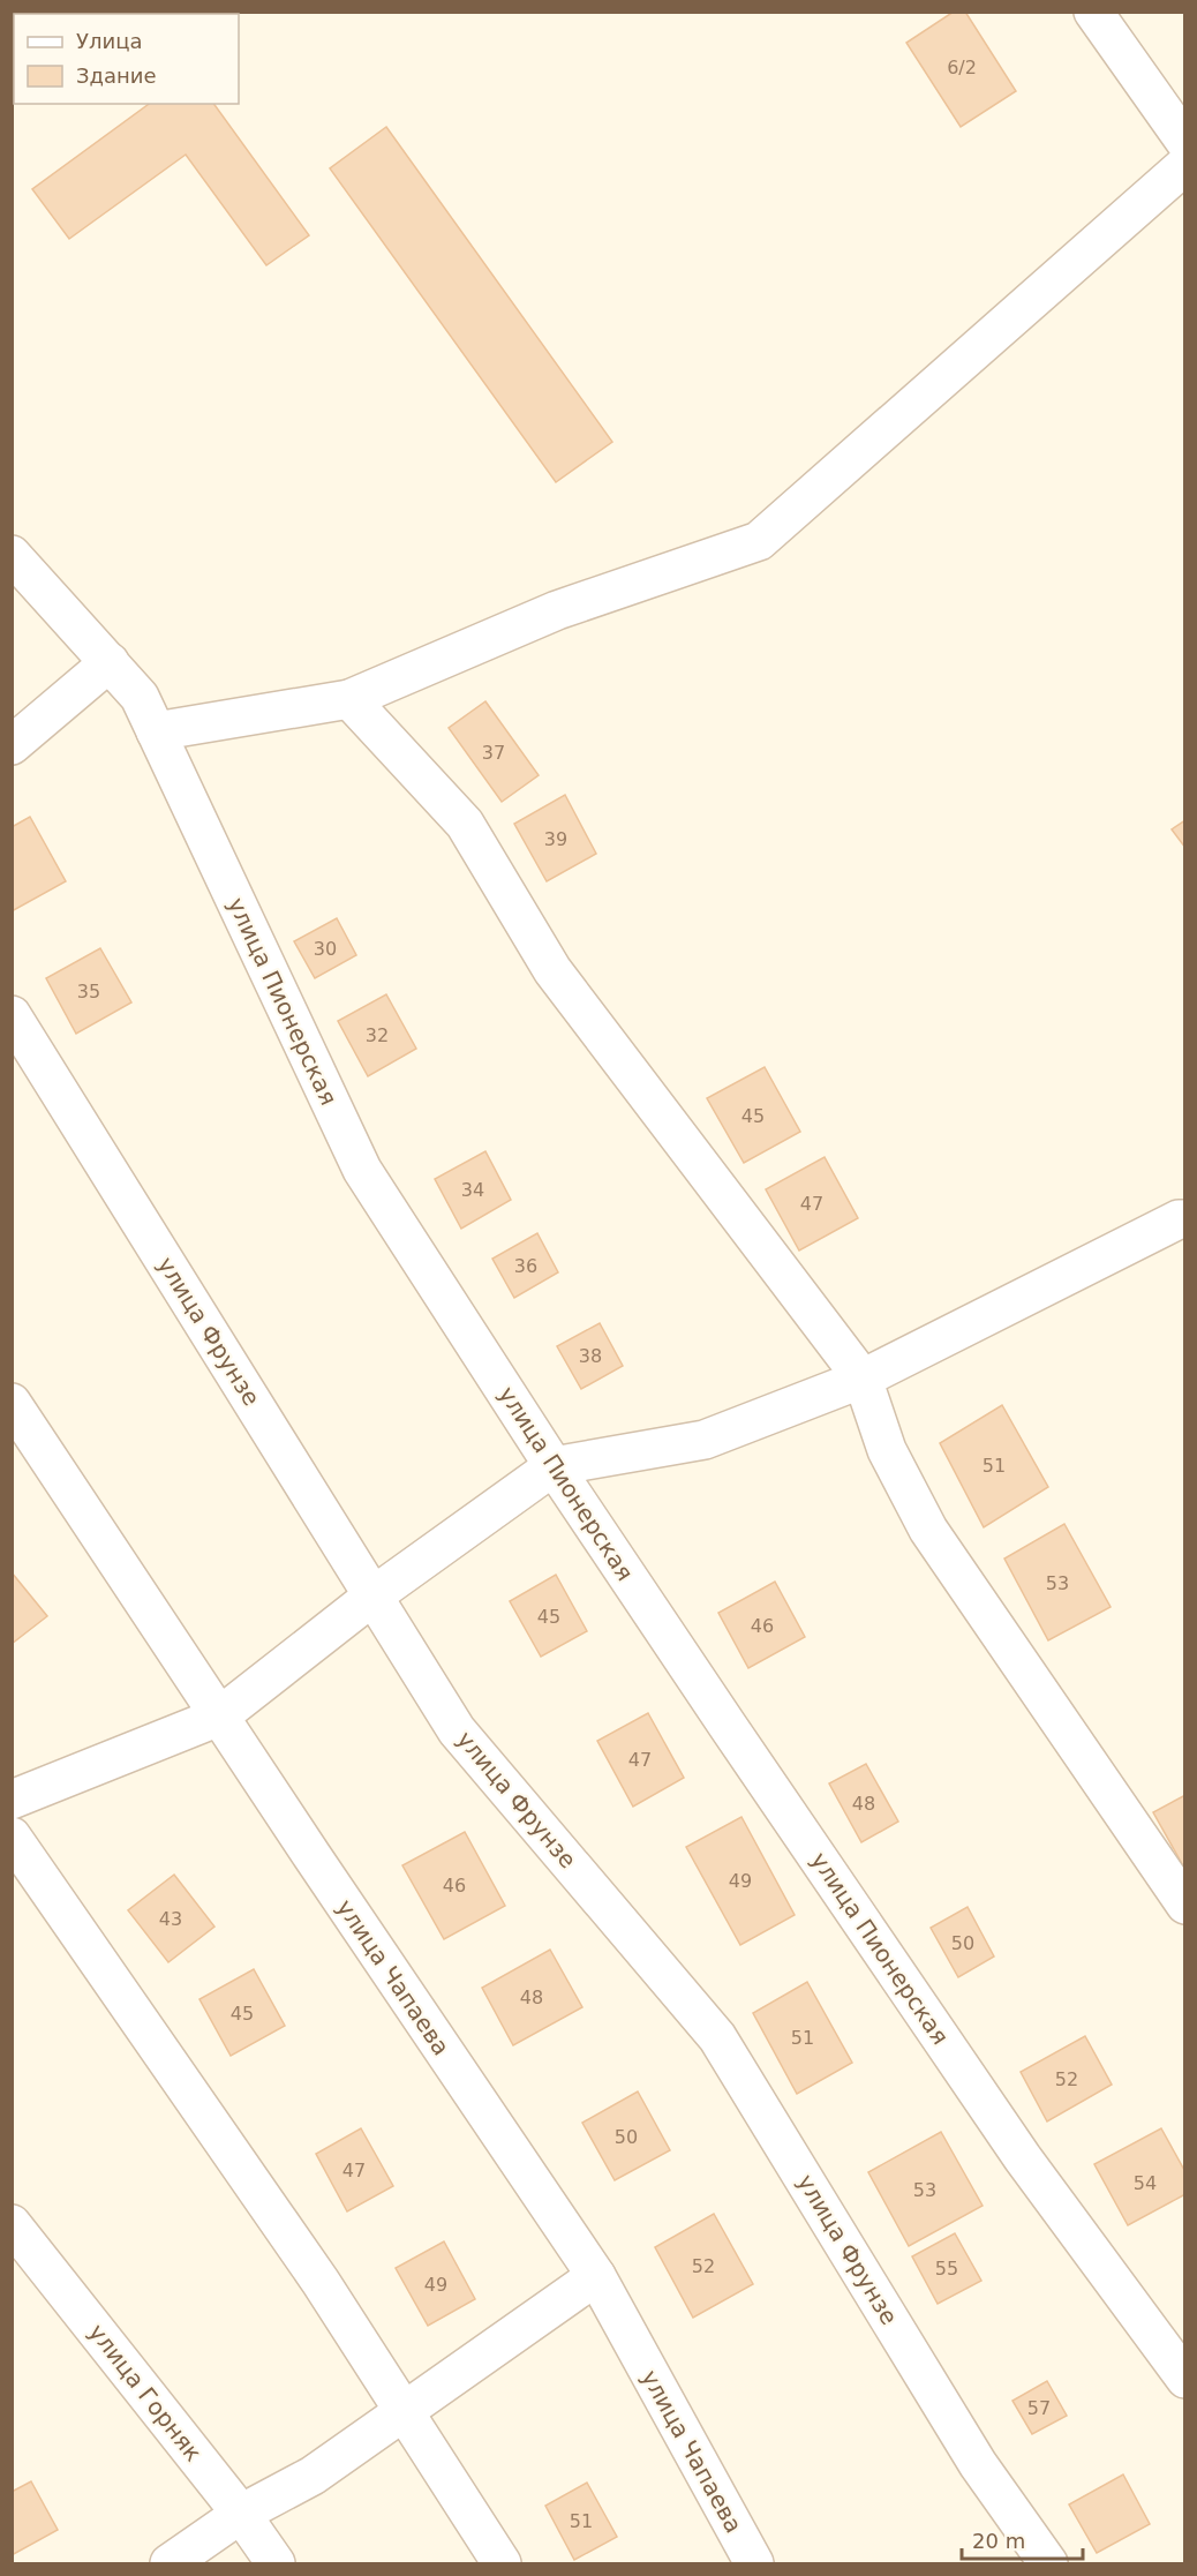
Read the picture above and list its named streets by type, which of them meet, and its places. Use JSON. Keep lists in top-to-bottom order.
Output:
{
  "streets": {
    "street": [
      "улица Пионерская",
      "улица Фрунзе",
      "улица Чапаева",
      "улица Горняк"
    ]
  },
  "house_numbers": [
    "6/2",
    "37",
    "39",
    "30",
    "35",
    "32",
    "45",
    "34",
    "47",
    "36",
    "38",
    "51",
    "53",
    "45",
    "46",
    "47",
    "48",
    "49",
    "46",
    "43",
    "50",
    "48",
    "45",
    "51",
    "52",
    "50",
    "47",
    "54",
    "53",
    "52",
    "55",
    "49",
    "57",
    "51"
  ],
  "legend": ["Улица", "Здание"],
  "scale_bar": "20 m"
}
